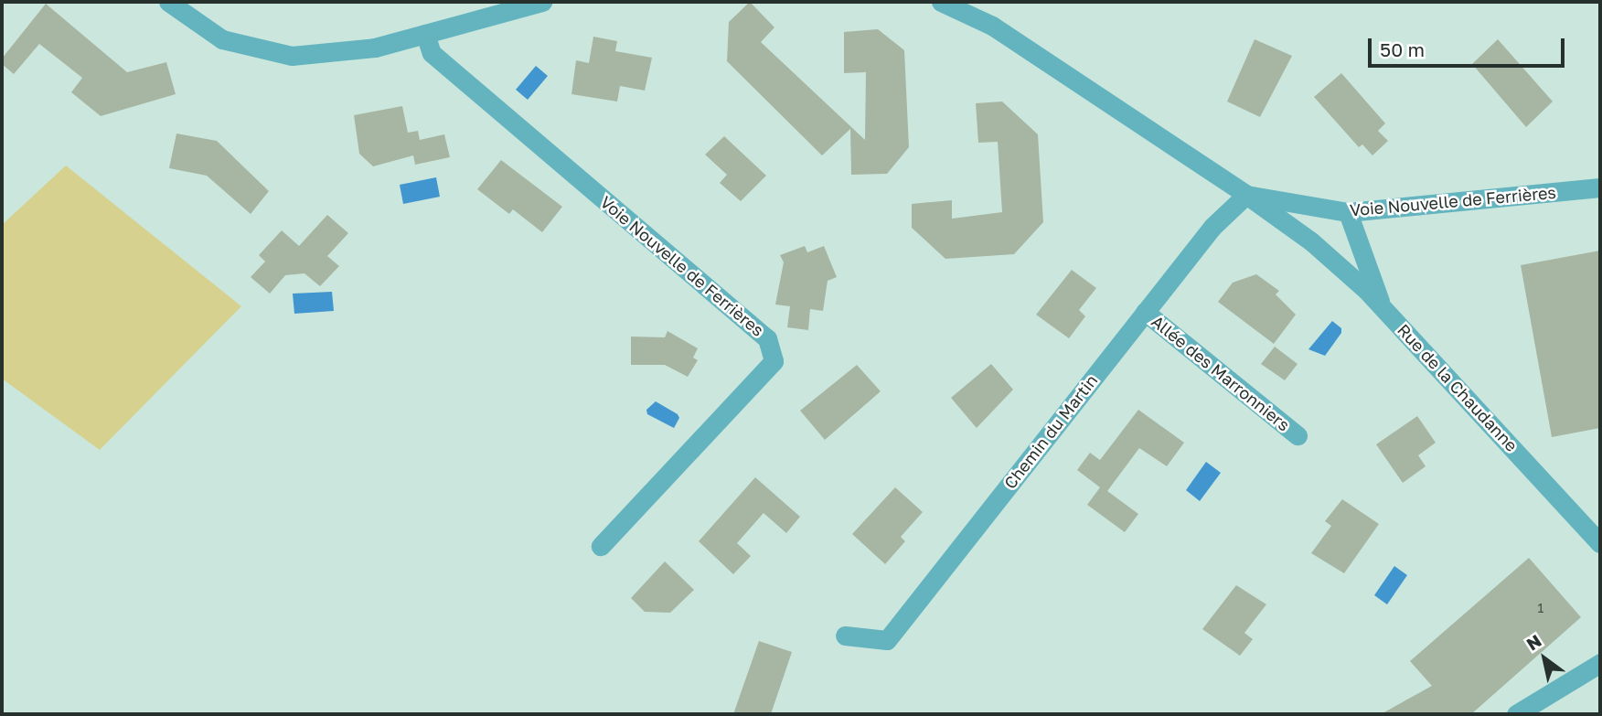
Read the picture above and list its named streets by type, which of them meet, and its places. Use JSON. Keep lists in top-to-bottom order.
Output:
{
  "streets": {
    "street": [
      "Voie Nouvelle de Ferrières",
      "Allée des Marronniers",
      "Rue de la Chaudanne",
      "Chemin du Martin"
    ]
  },
  "crossings": [
    ["Voie Nouvelle de Ferrières", "Rue de la Chaudanne"],
    ["Voie Nouvelle de Ferrières", "Chemin du Martin"],
    ["Allée des Marronniers", "Chemin du Martin"]
  ],
  "house_numbers": ["1"],
  "scale_bar": "50 m",
  "north": "top left"
}
